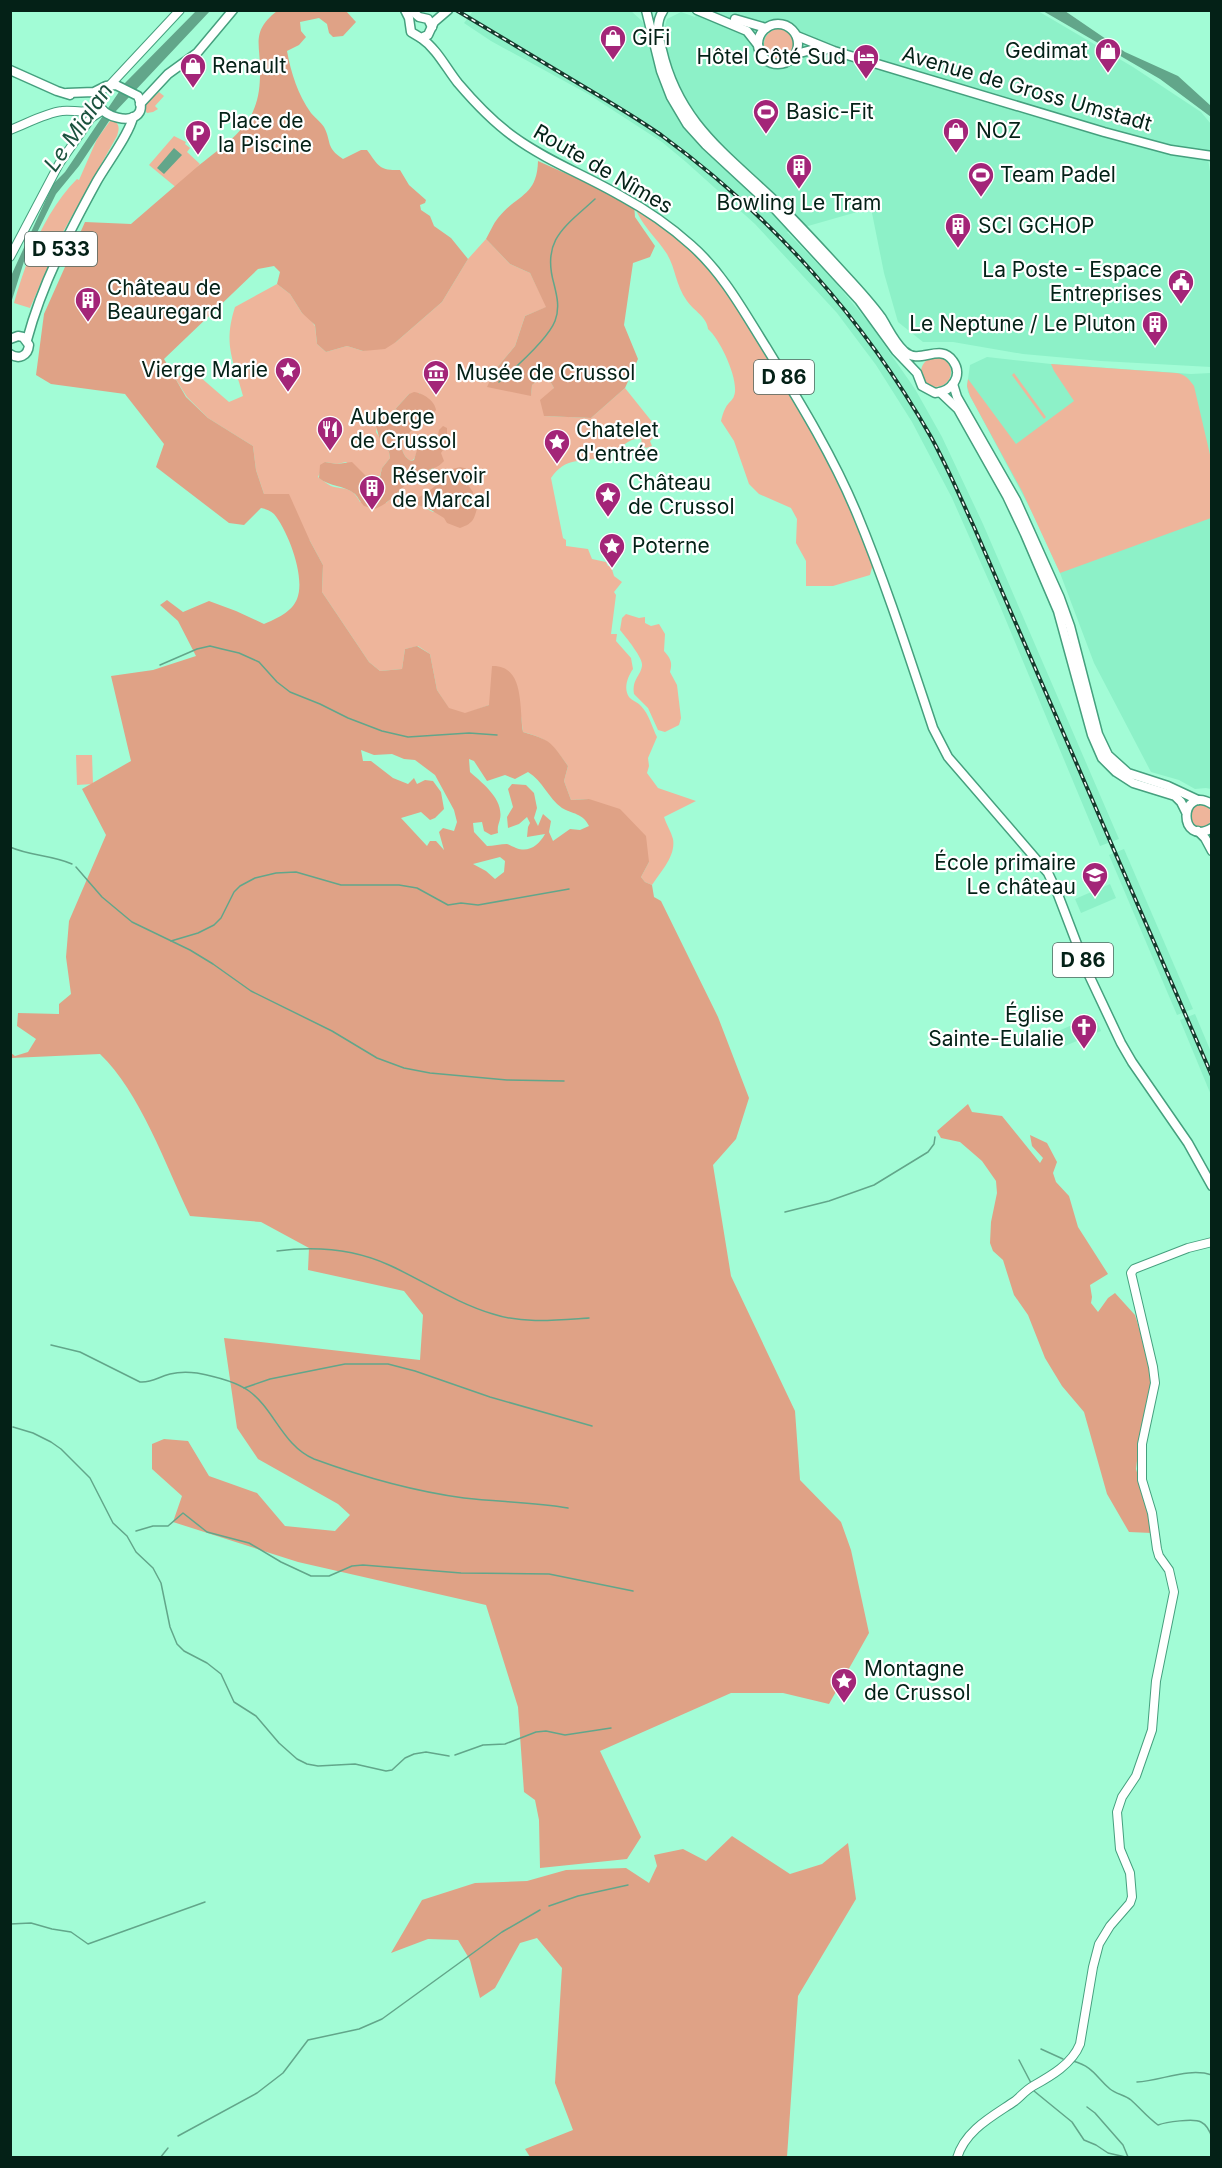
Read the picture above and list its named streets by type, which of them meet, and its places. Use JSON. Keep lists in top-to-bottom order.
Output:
{
  "streets": {
    "main road": [
      "Avenue de Gross Umstadt",
      "Route de Nîmes",
      "D 533",
      "D 86"
    ]
  },
  "water": ["Le Mialan"],
  "places": {
    "shop": [
      "GiFi",
      "Gedimat",
      "Renault",
      "NOZ"
    ],
    "hotel": ["Hôtel Côté Sud"],
    "sports": ["Basic-Fit", "Team Padel"],
    "parking": ["Place de la Piscine"],
    "building": [
      "Bowling Le Tram",
      "SCI GCHOP",
      "Château de Beauregard",
      "Le Neptune / Le Pluton",
      "Réservoir de Marcal"
    ],
    "public building": ["La Poste - Espace Entreprises"],
    "place": [
      "Vierge Marie",
      "Chatelet d'entrée",
      "Château de Crussol",
      "Poterne",
      "Montagne de Crussol"
    ],
    "museum": ["Musée de Crussol"],
    "restaurant": ["Auberge de Crussol"],
    "school or university": ["École primaire Le château"],
    "church": ["Église Sainte-Eulalie"]
  }
}
